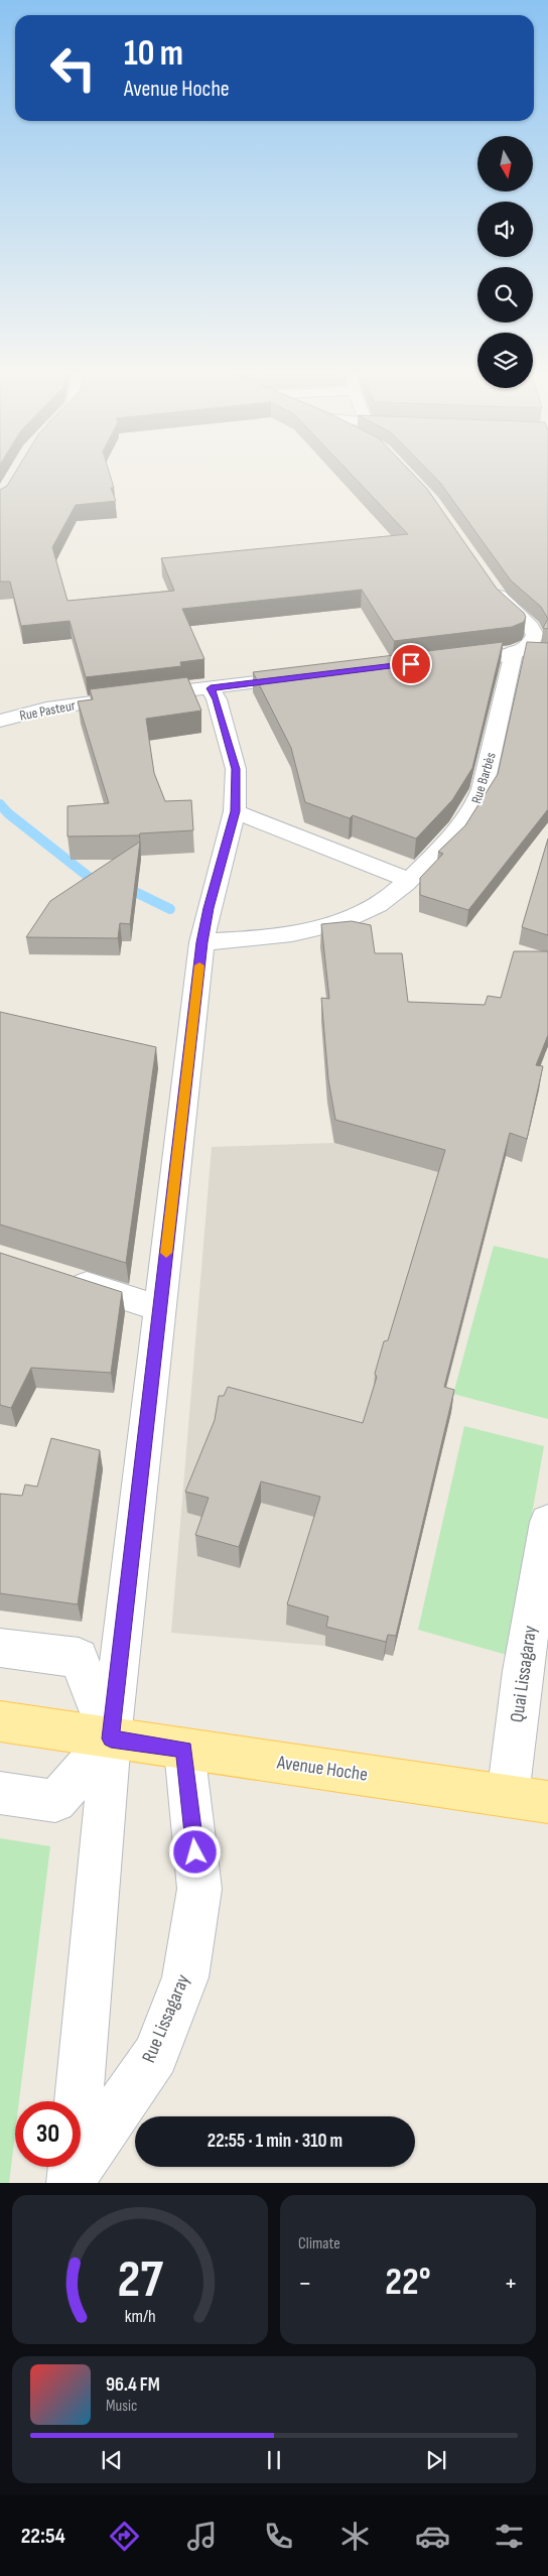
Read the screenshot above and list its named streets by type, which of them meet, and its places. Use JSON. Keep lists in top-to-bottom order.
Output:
{
  "streets": {
    "main road": ["Avenue Hoche"],
    "street": [
      "Rue Pasteur",
      "Rue Barbès",
      "Quai Lissagaray",
      "Rue Lissagaray"
    ]
  },
  "crossings": [
    ["Rue Pasteur", "Rue Lissagaray"],
    ["Rue Barbès", "Rue Lissagaray"],
    ["Quai Lissagaray", "Avenue Hoche"],
    ["Avenue Hoche", "Rue Lissagaray"]
  ],
  "north": "bottom",
  "page": {
    "turn": ["10 m", "Avenue Hoche"],
    "limit": "30",
    "trip": "22:55 · 1 min · 310 m",
    "tile": "Climate",
    "heat": ["−", "22°", "+"],
    "song": ["96.4 FM", "Music"],
    "tabs": "22:54",
    "gauge": ["27", "km/h"]
  }
}
